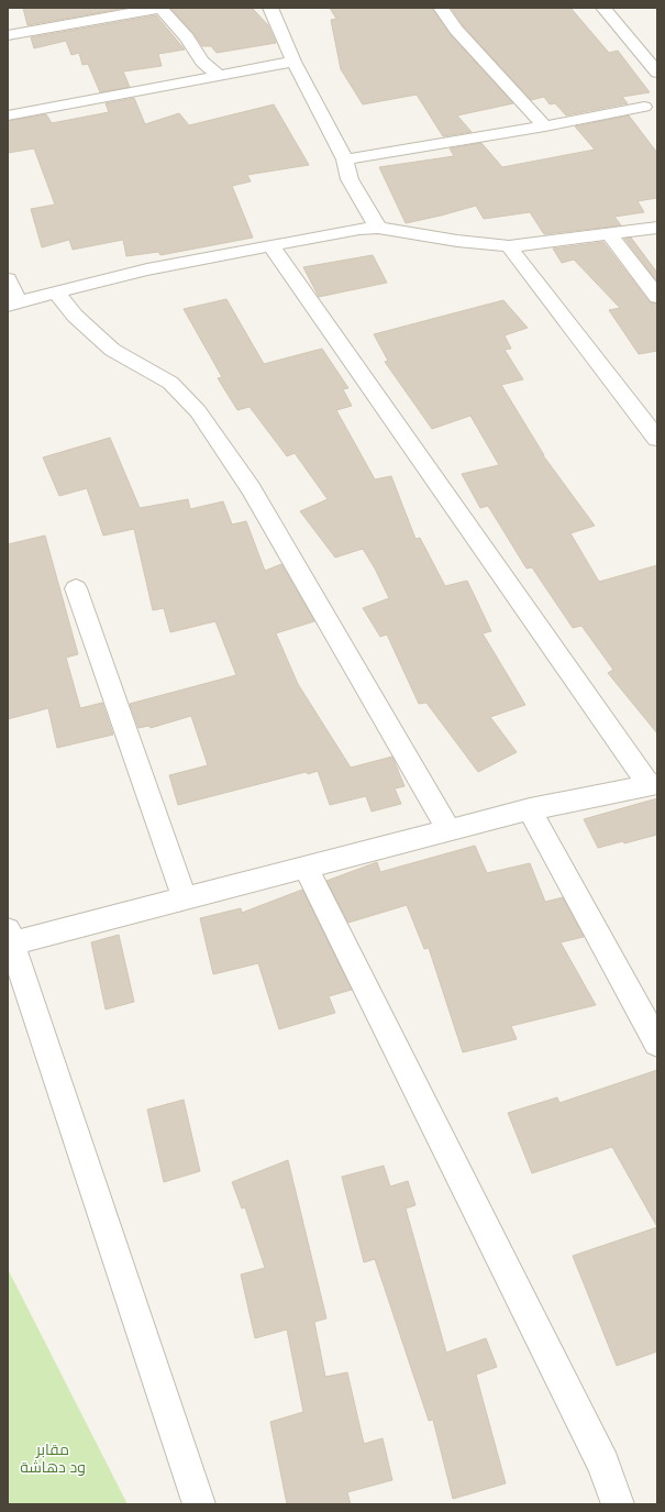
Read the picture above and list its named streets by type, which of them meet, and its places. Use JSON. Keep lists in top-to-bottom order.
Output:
{
  "parks": ["مقابر ود دهاشة"]
}
